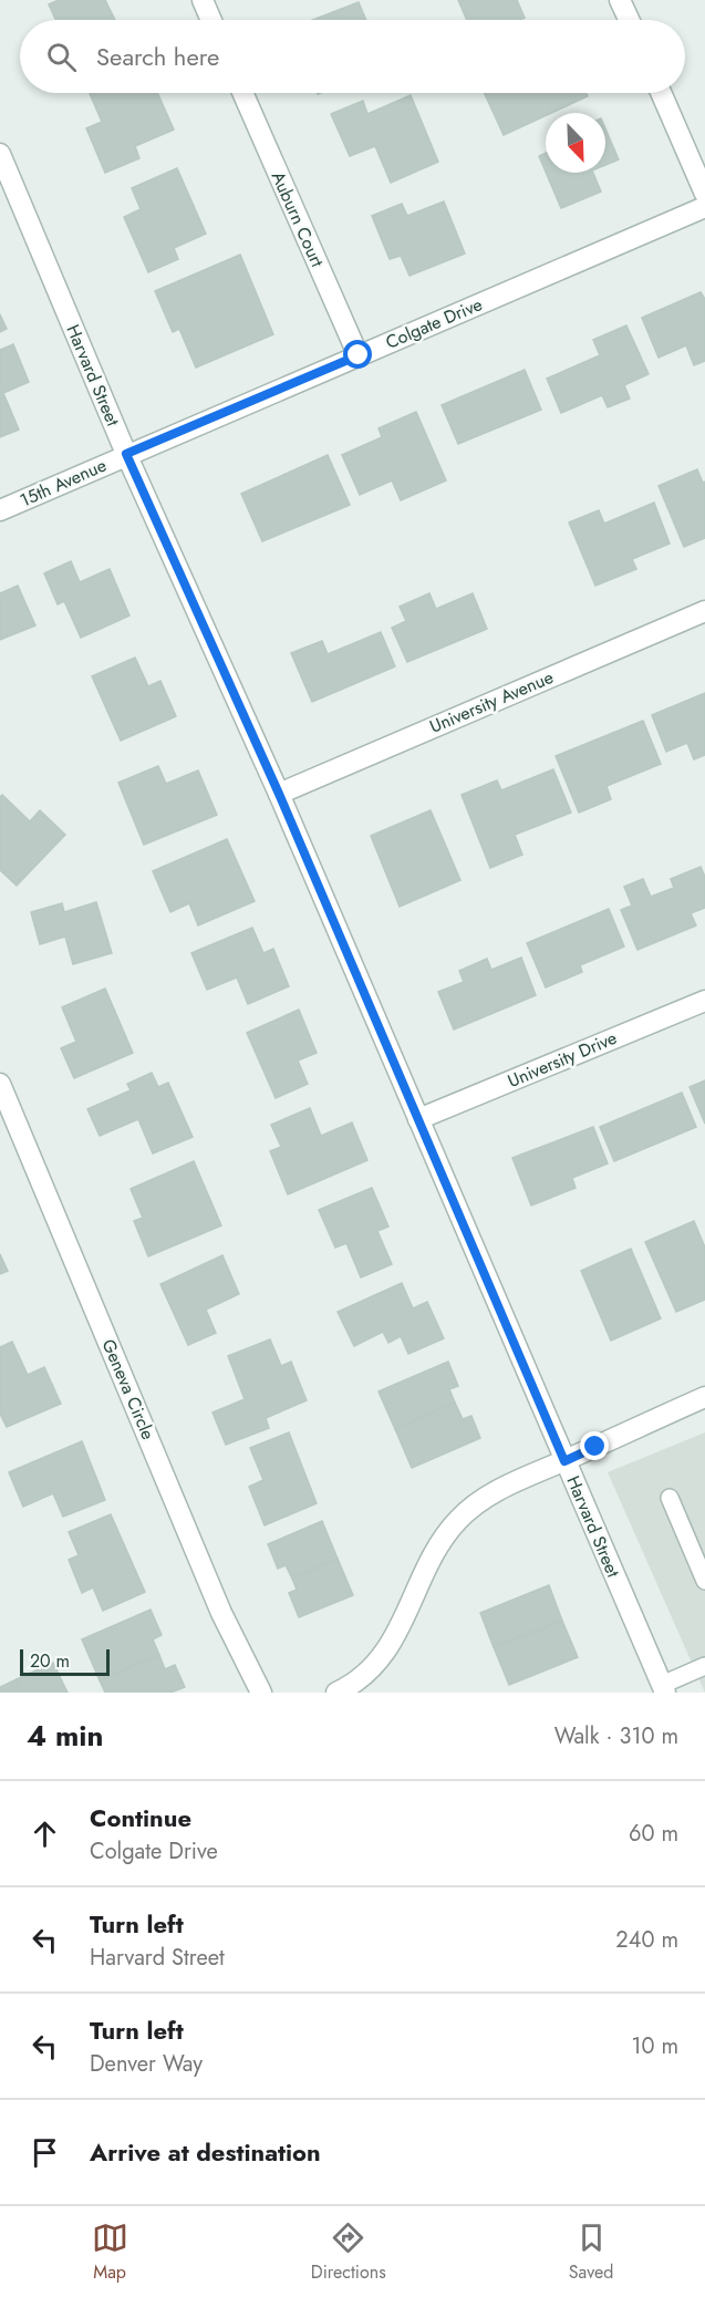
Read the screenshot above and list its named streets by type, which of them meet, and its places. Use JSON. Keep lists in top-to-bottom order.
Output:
{
  "streets": {
    "street": [
      "Auburn Court",
      "Colgate Drive",
      "Harvard Street",
      "15th Avenue",
      "University Avenue",
      "University Drive",
      "Geneva Circle"
    ]
  },
  "crossings": [
    ["Auburn Court", "Colgate Drive"],
    ["Colgate Drive", "Harvard Street"],
    ["Colgate Drive", "15th Avenue"],
    ["Harvard Street", "15th Avenue"],
    ["Harvard Street", "University Avenue"],
    ["Harvard Street", "University Drive"]
  ],
  "scale_bar": "20 m",
  "north": "bottom right",
  "page": {
    "search": "Search here",
    "scale": "20 m",
    "heading": ["4 min", "Walk · 310 m"],
    "list": [
      ["Continue", "Colgate Drive", "60 m"],
      ["Turn left", "Harvard Street", "240 m"],
      ["Turn left", "Denver Way", "10 m"],
      "Arrive at destination"
    ],
    "nav": ["Map", "Directions", "Saved"]
  }
}
